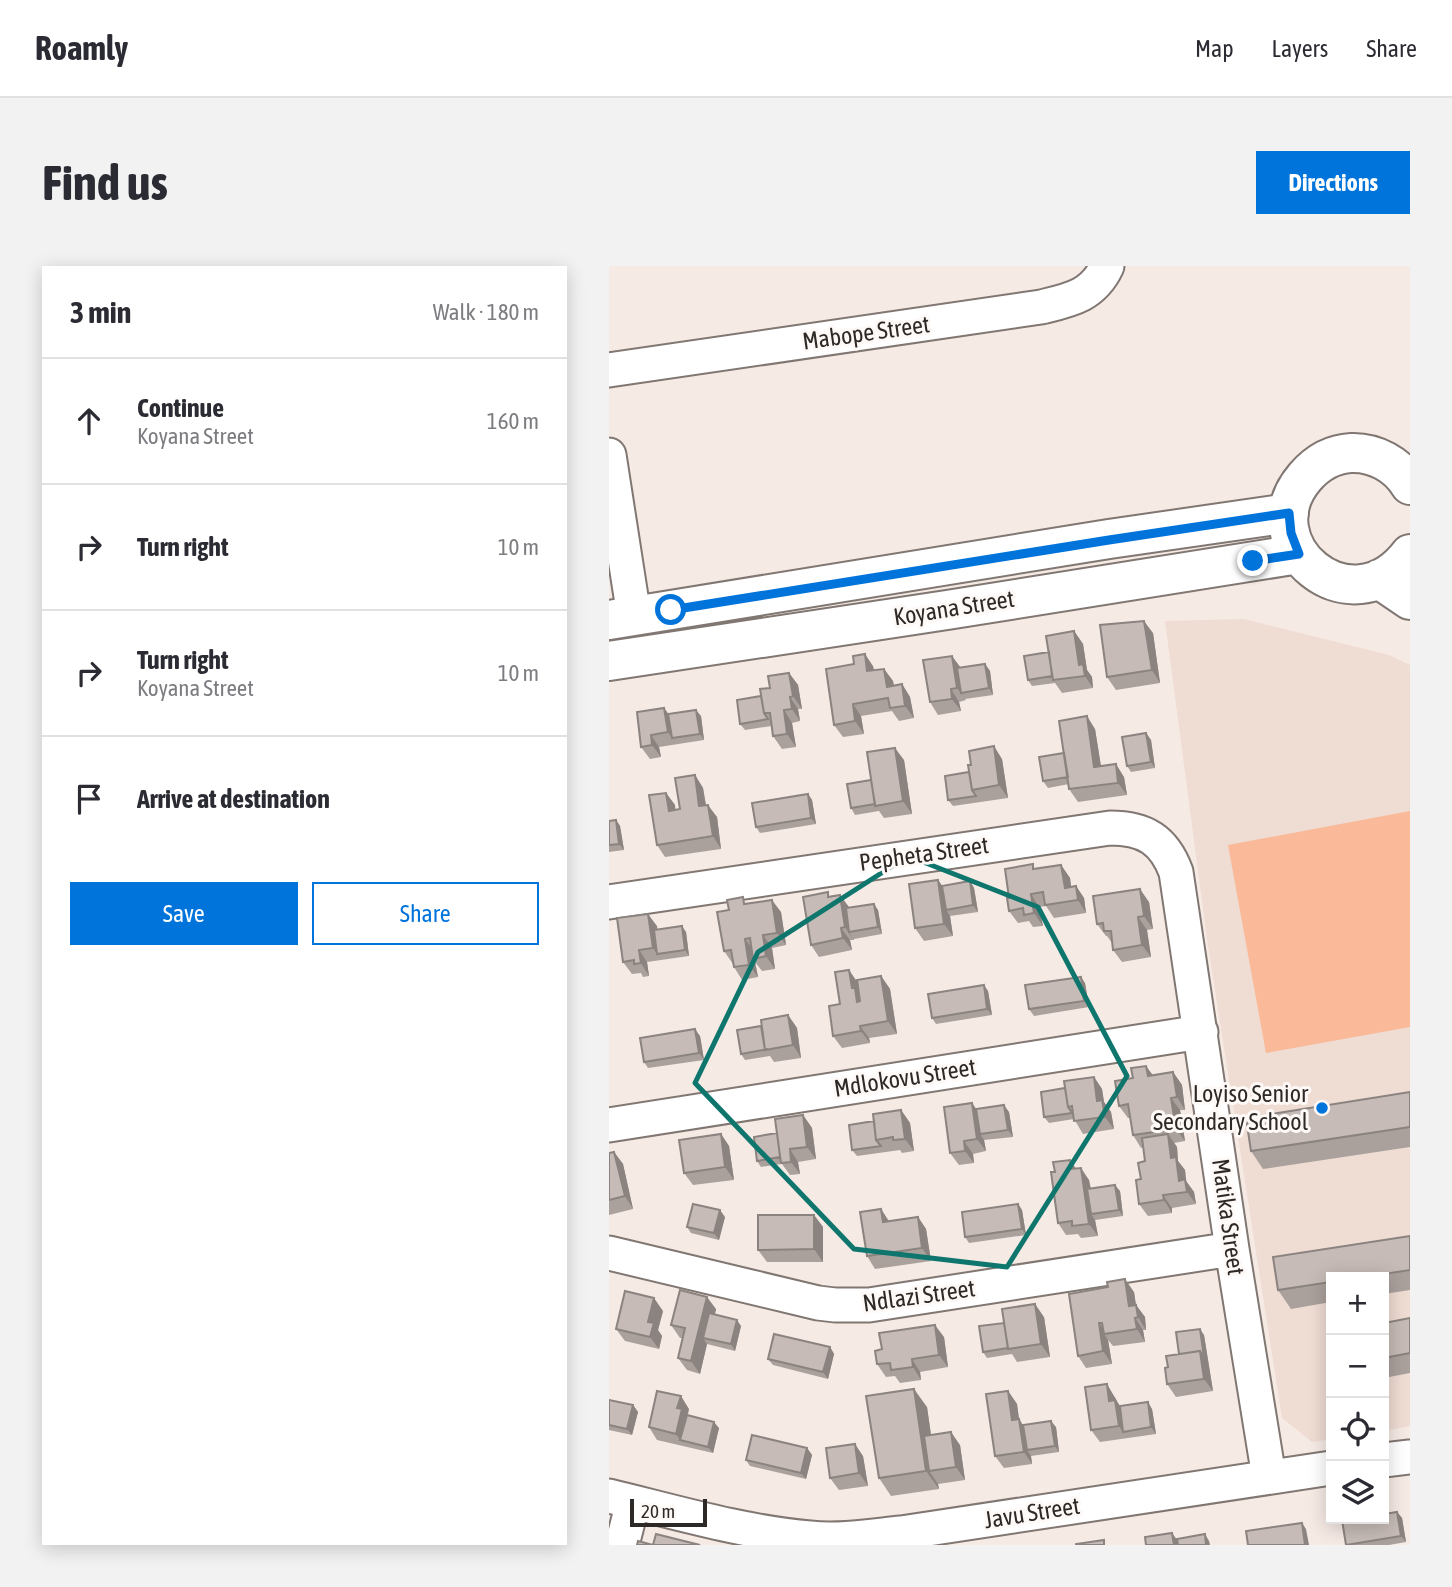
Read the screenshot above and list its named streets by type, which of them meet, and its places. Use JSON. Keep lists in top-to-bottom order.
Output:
{
  "streets": {
    "main road": ["Koyana Street"],
    "street": [
      "Mabope Street",
      "Pepheta Street",
      "Mdlokovu Street",
      "Matika Street",
      "Ndlazi Street",
      "Javu Street"
    ]
  },
  "crossings": [
    ["Pepheta Street", "Matika Street"],
    ["Mdlokovu Street", "Matika Street"],
    ["Matika Street", "Ndlazi Street"],
    ["Matika Street", "Javu Street"]
  ],
  "places": ["Loyiso Senior Secondary School"],
  "scale_bar": "20 m",
  "page": {
    "header": "Roamly",
    "nav": ["Map", "Layers", "Share"],
    "buttons": [
      "Directions",
      ["Save", "Share"]
    ],
    "title": "Find us",
    "heading": ["3 min", "Walk · 180 m"],
    "list": [
      ["Continue", "Koyana Street", "160 m"],
      ["Turn right", "10 m"],
      ["Turn right", "Koyana Street", "10 m"],
      "Arrive at destination"
    ],
    "map_buttons": ["+", "−"],
    "scale": "20 m"
  }
}
